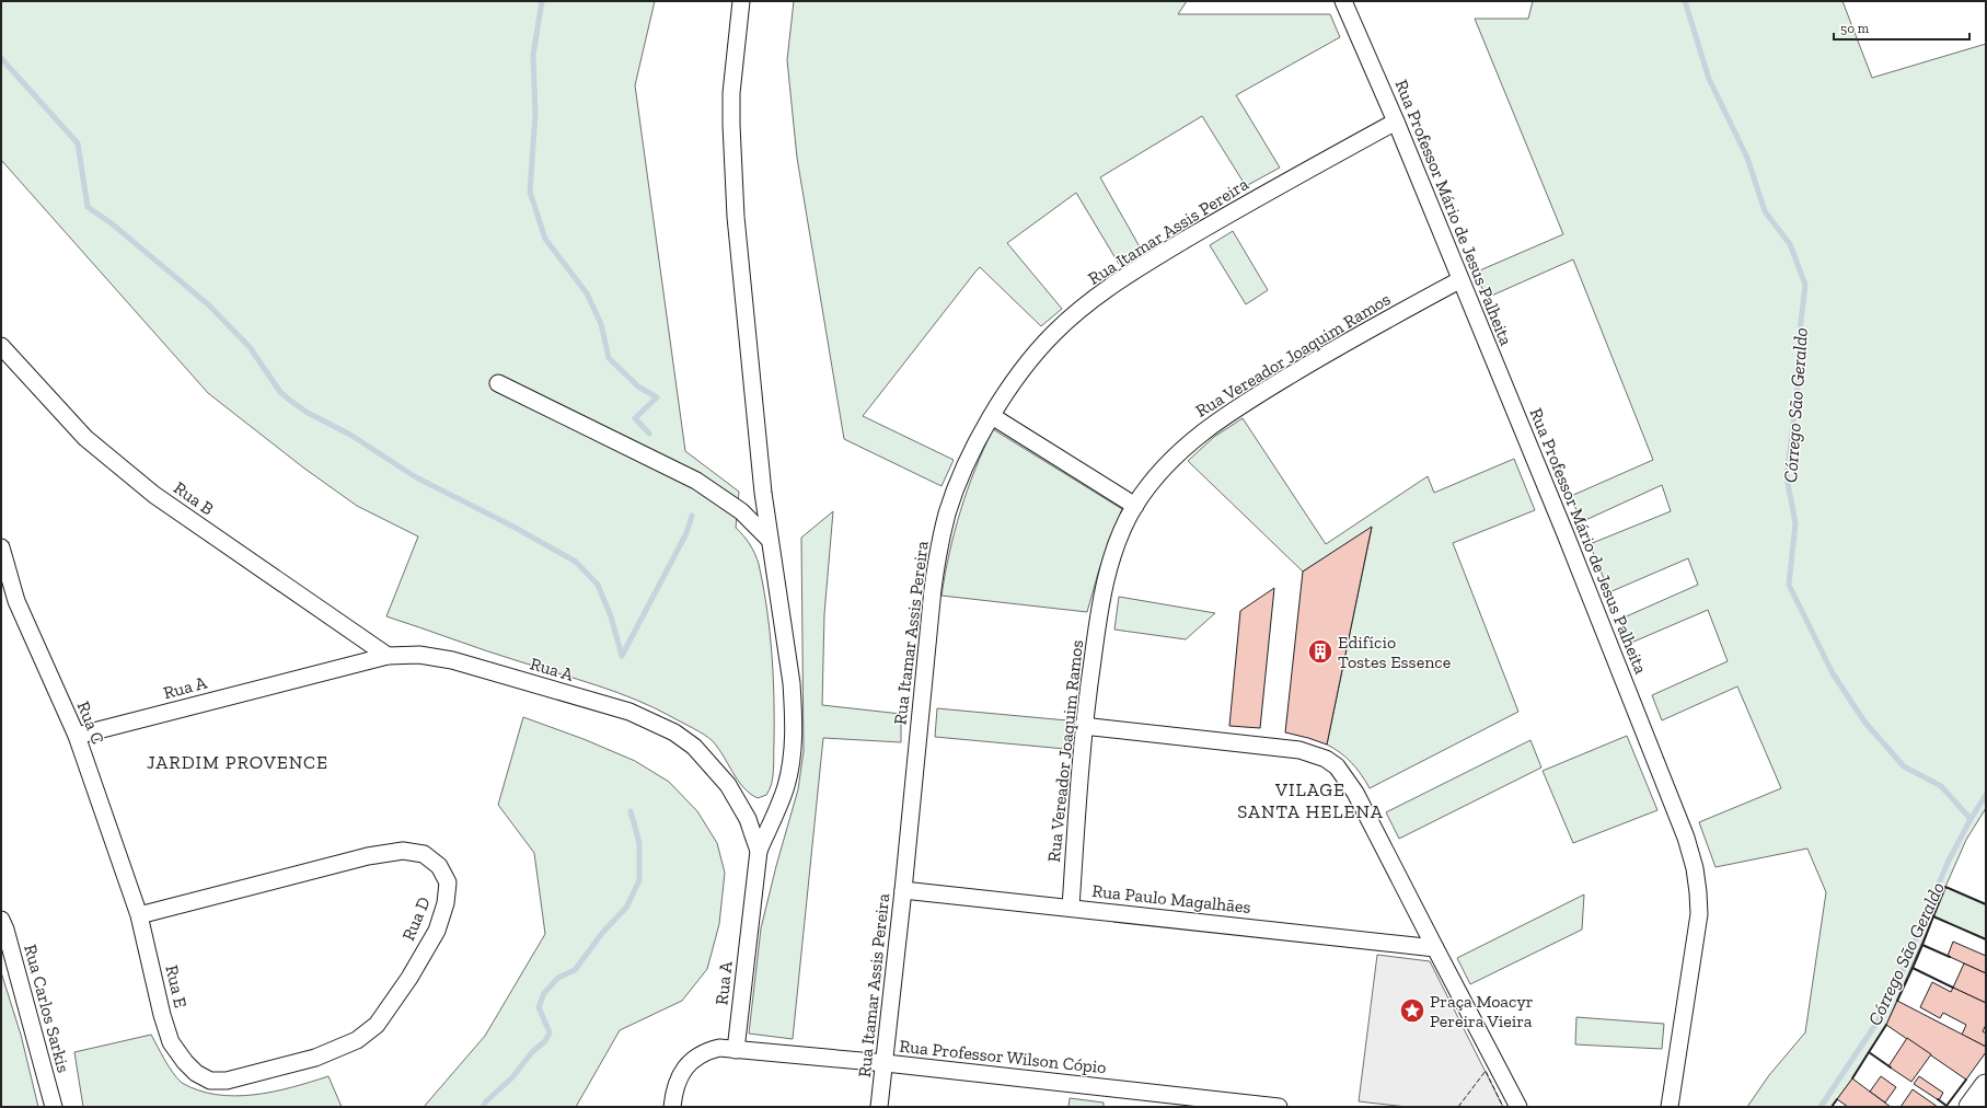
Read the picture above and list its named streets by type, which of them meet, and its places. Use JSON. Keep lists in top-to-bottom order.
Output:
{
  "streets": {
    "street": [
      "Rua Professor Mário de Jesus Palheita",
      "Rua Itamar Assis Pereira",
      "Rua Vereador Joaquim Ramos",
      "Rua B",
      "Rua A",
      "Rua C",
      "Rua Paulo Magalhães",
      "Rua D",
      "Rua E",
      "Rua Carlos Sarkis",
      "Rua Professor Wilson Cópio"
    ]
  },
  "crossings": [
    ["Rua Professor Mário de Jesus Palheita", "Rua Itamar Assis Pereira"],
    ["Rua Professor Mário de Jesus Palheita", "Rua Vereador Joaquim Ramos"],
    ["Rua Itamar Assis Pereira", "Rua Paulo Magalhães"],
    ["Rua Itamar Assis Pereira", "Rua Professor Wilson Cópio"],
    ["Rua Vereador Joaquim Ramos", "Rua Paulo Magalhães"],
    ["Rua B", "Rua A"],
    ["Rua A", "Rua C"],
    ["Rua A", "Rua Professor Wilson Cópio"],
    ["Rua C", "Rua D"],
    ["Rua C", "Rua E"],
    ["Rua D", "Rua E"]
  ],
  "districts": ["JARDIM PROVENCE", "VILAGE SANTA HELENA"],
  "water": ["Córrego São Geraldo"],
  "places": {
    "building": ["Edifício Tostes Essence"],
    "place": ["Praça Moacyr Pereira Vieira"]
  },
  "scale_bar": "50 m"
}
